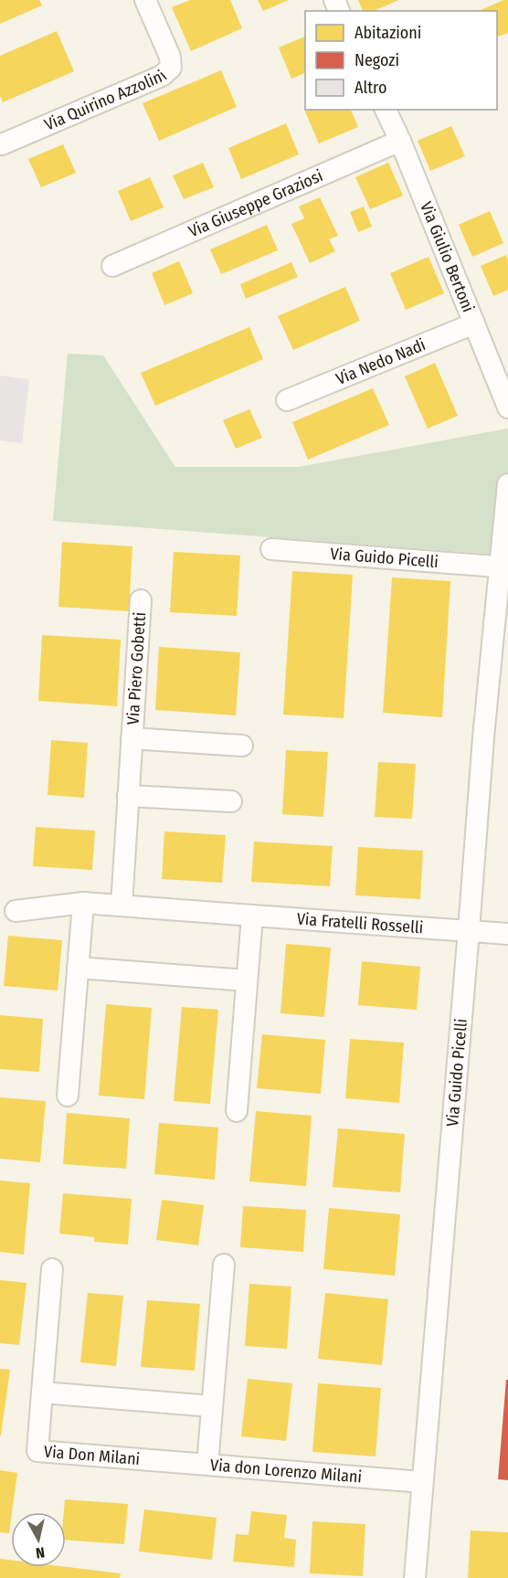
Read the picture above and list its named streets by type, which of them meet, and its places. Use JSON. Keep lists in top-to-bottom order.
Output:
{
  "streets": {
    "street": [
      "Via Quirino Azzolini",
      "Via Giuseppe Graziosi",
      "Via Giulio Bertoni",
      "Via Nedo Nadi",
      "Via Guido Picelli",
      "Via Piero Gobetti",
      "Via Fratelli Rosselli",
      "Via Don Milani",
      "Via don Lorenzo Milani"
    ]
  },
  "crossings": [
    ["Via Giuseppe Graziosi", "Via Giulio Bertoni"],
    ["Via Giulio Bertoni", "Via Nedo Nadi"],
    ["Via Guido Picelli", "Via Fratelli Rosselli"],
    ["Via Guido Picelli", "Via don Lorenzo Milani"],
    ["Via Piero Gobetti", "Via Fratelli Rosselli"],
    ["Via Don Milani", "Via don Lorenzo Milani"]
  ],
  "legend": ["Abitazioni", "Negozi", "Altro"],
  "north": "bottom"
}
